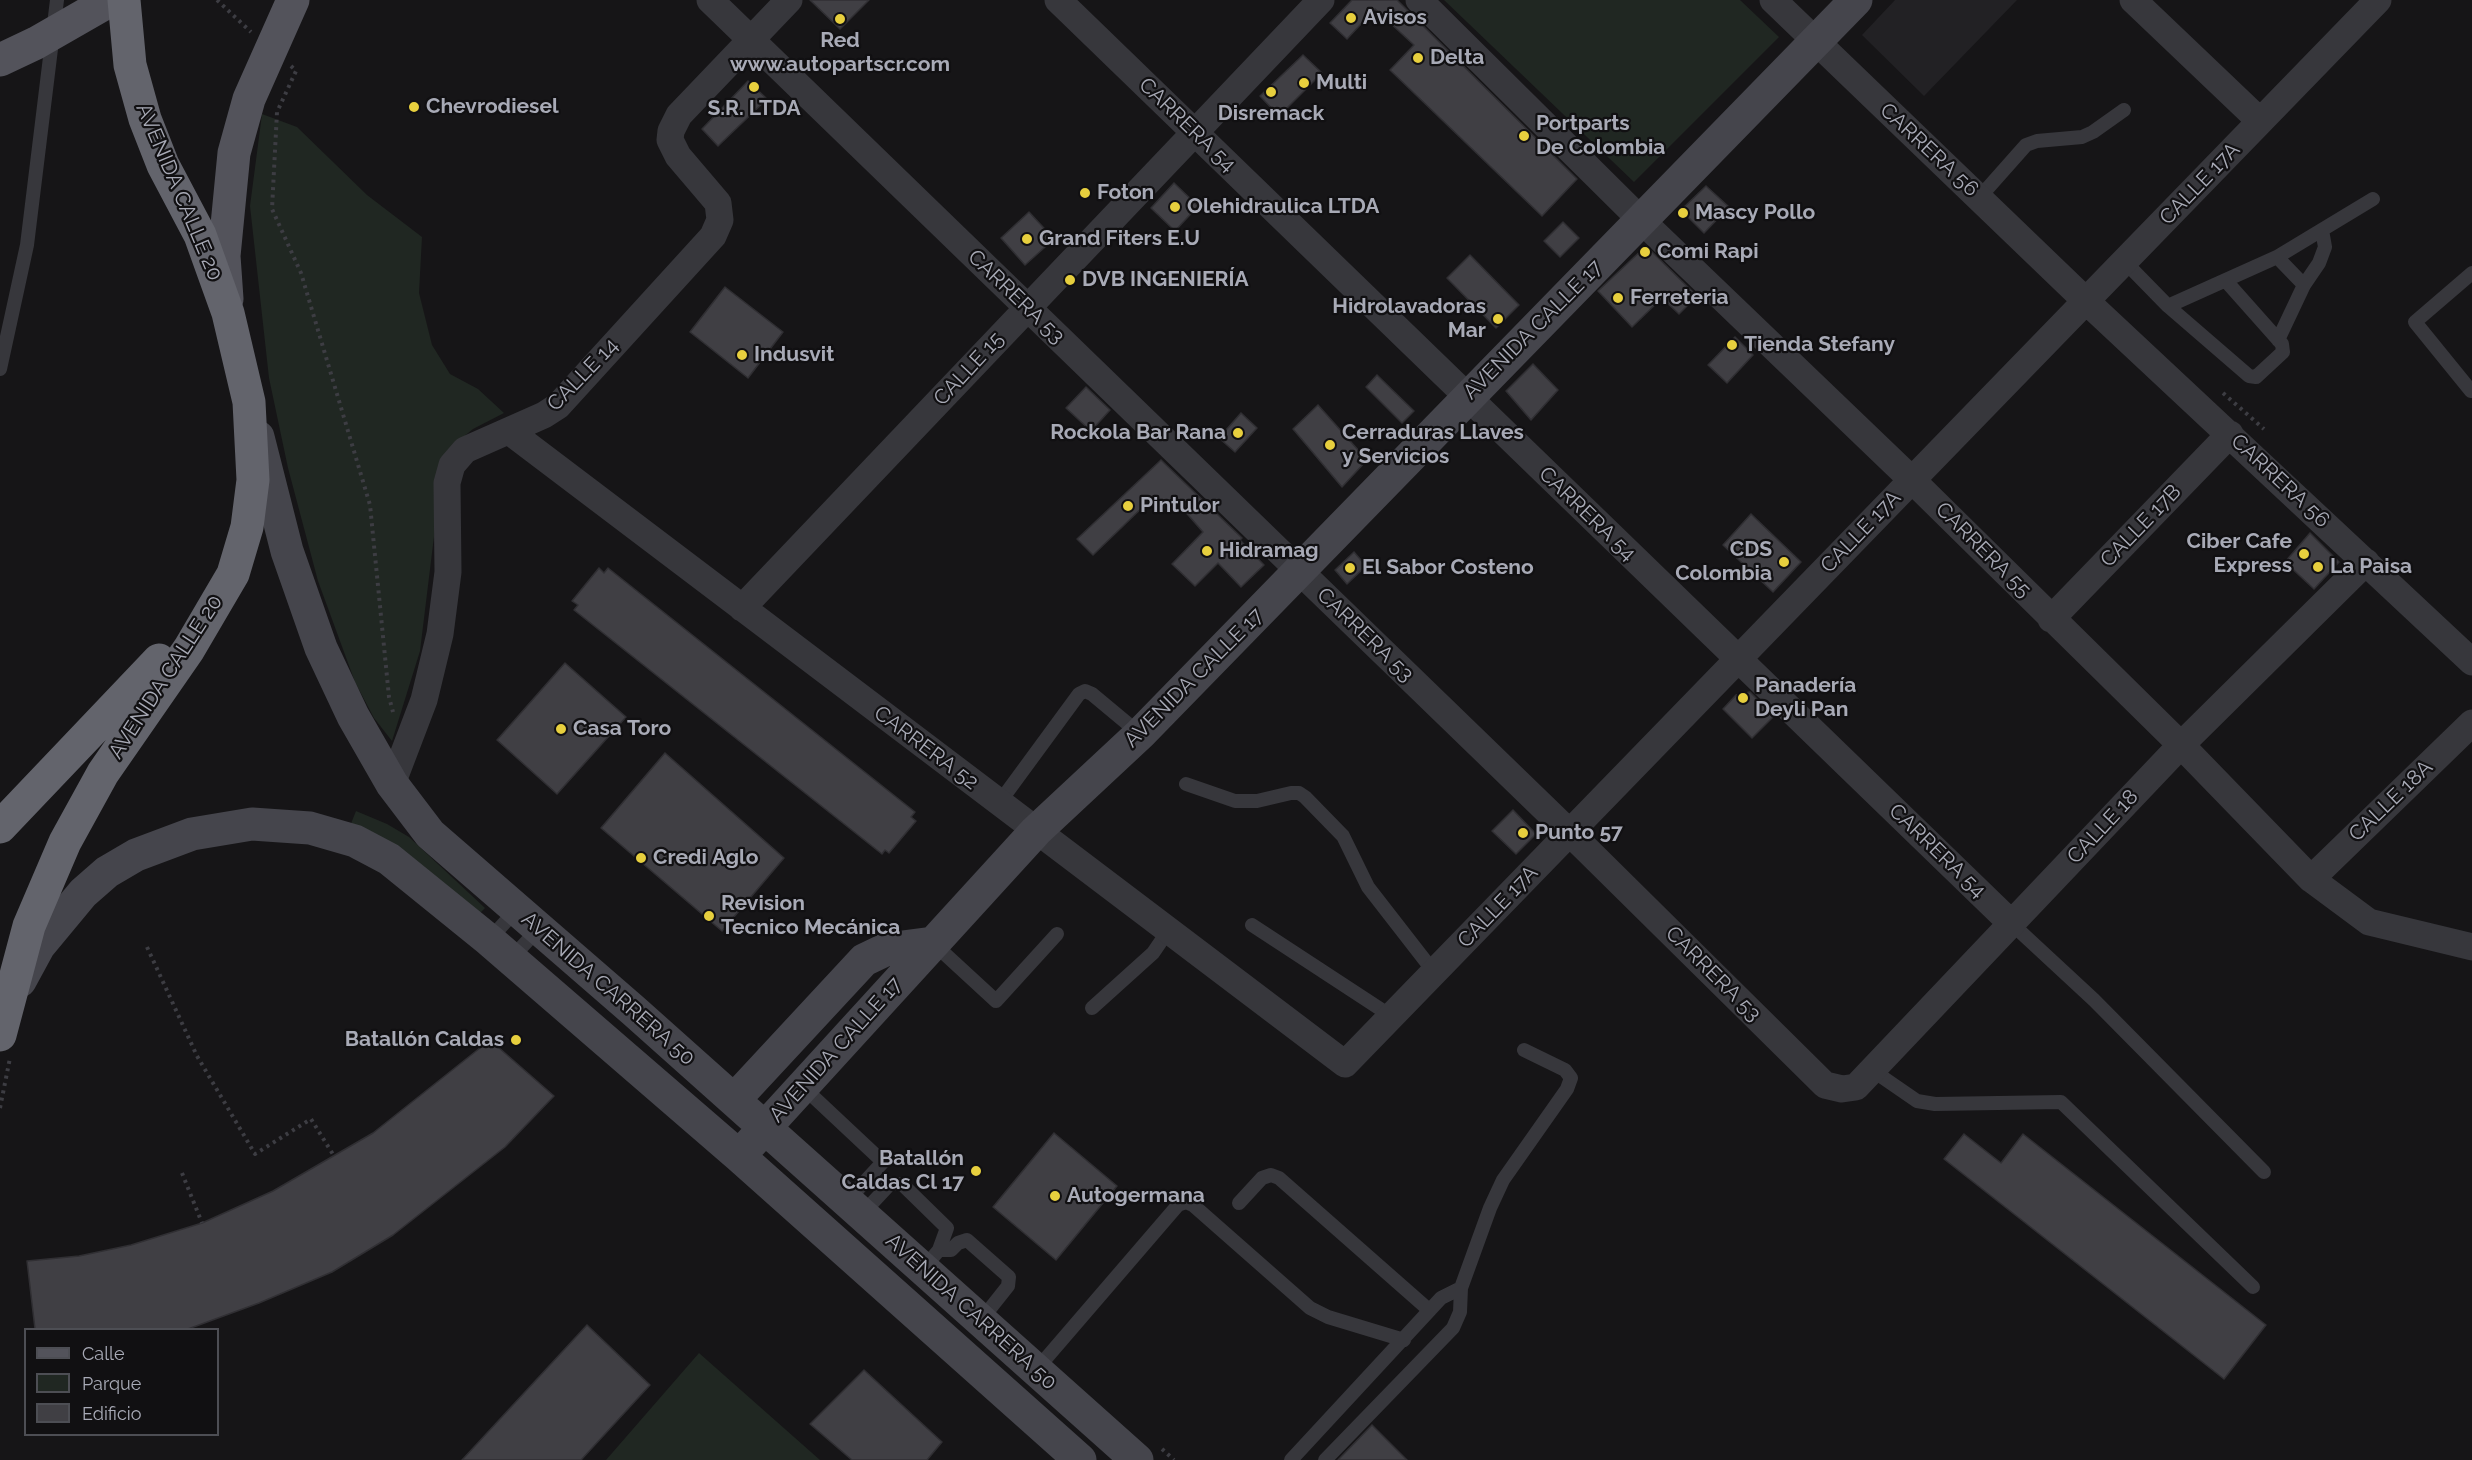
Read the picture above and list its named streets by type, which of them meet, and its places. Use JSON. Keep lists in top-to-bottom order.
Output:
{
  "streets": {
    "highway": ["AVENIDA CALLE 20"],
    "main road": ["AVENIDA CALLE 17", "AVENIDA CARRERA 50"],
    "street": [
      "CARRERA 54",
      "CARRERA 56",
      "CALLE 17A",
      "CARRERA 53",
      "CALLE 15",
      "CALLE 14",
      "CALLE 17B",
      "CARRERA 55",
      "CARRERA 52",
      "CALLE 18A",
      "CALLE 18"
    ]
  },
  "crossings": [
    ["CARRERA 54", "CALLE 17A"],
    ["CARRERA 54", "AVENIDA CALLE 17"],
    ["CARRERA 54", "CALLE 15"],
    ["CARRERA 54", "CALLE 18"],
    ["CARRERA 56", "CALLE 17A"],
    ["CARRERA 56", "AVENIDA CALLE 17"],
    ["CARRERA 56", "CALLE 17B"],
    ["CARRERA 56", "CALLE 18"],
    ["CALLE 17A", "CARRERA 53"],
    ["CALLE 17A", "CARRERA 55"],
    ["CALLE 17A", "CARRERA 52"],
    ["AVENIDA CALLE 20", "AVENIDA CARRERA 50"],
    ["CARRERA 53", "AVENIDA CALLE 17"],
    ["CARRERA 53", "CALLE 15"],
    ["CARRERA 53", "CALLE 14"],
    ["CARRERA 53", "CALLE 18"],
    ["AVENIDA CALLE 17", "CARRERA 55"],
    ["AVENIDA CALLE 17", "CARRERA 52"],
    ["AVENIDA CALLE 17", "AVENIDA CARRERA 50"],
    ["CALLE 15", "CARRERA 52"],
    ["CALLE 14", "CARRERA 52"],
    ["CALLE 14", "AVENIDA CARRERA 50"],
    ["CALLE 17B", "CARRERA 55"],
    ["CARRERA 55", "CALLE 18A"],
    ["CARRERA 55", "CALLE 18"]
  ],
  "places": [
    "Avisos",
    "Red www.autopartscr.com",
    "Delta",
    "Multi",
    "S.R. LTDA",
    "Disremack",
    "Chevrodiesel",
    "Portparts De Colombia",
    "Foton",
    "Olehidraulica LTDA",
    "Mascy Pollo",
    "Grand Fiters E.U",
    "Comi Rapi",
    "DVB INGENIERÍA",
    "Ferreteria",
    "Hidrolavadoras Mar",
    "Tienda Stefany",
    "Indusvit",
    "Rockola Bar Rana",
    "Cerraduras Llaves y Servicios",
    "Pintulor",
    "Hidramag",
    "Ciber Cafe Express",
    "CDS Colombia",
    "La Paisa",
    "El Sabor Costeno",
    "Panadería Deyli Pan",
    "Casa Toro",
    "Punto 57",
    "Credi Aglo",
    "Revision Tecnico Mecánica",
    "Batallón Caldas",
    "Batallón Caldas Cl 17",
    "Autogermana"
  ],
  "legend": ["Calle", "Parque", "Edificio"]
}
